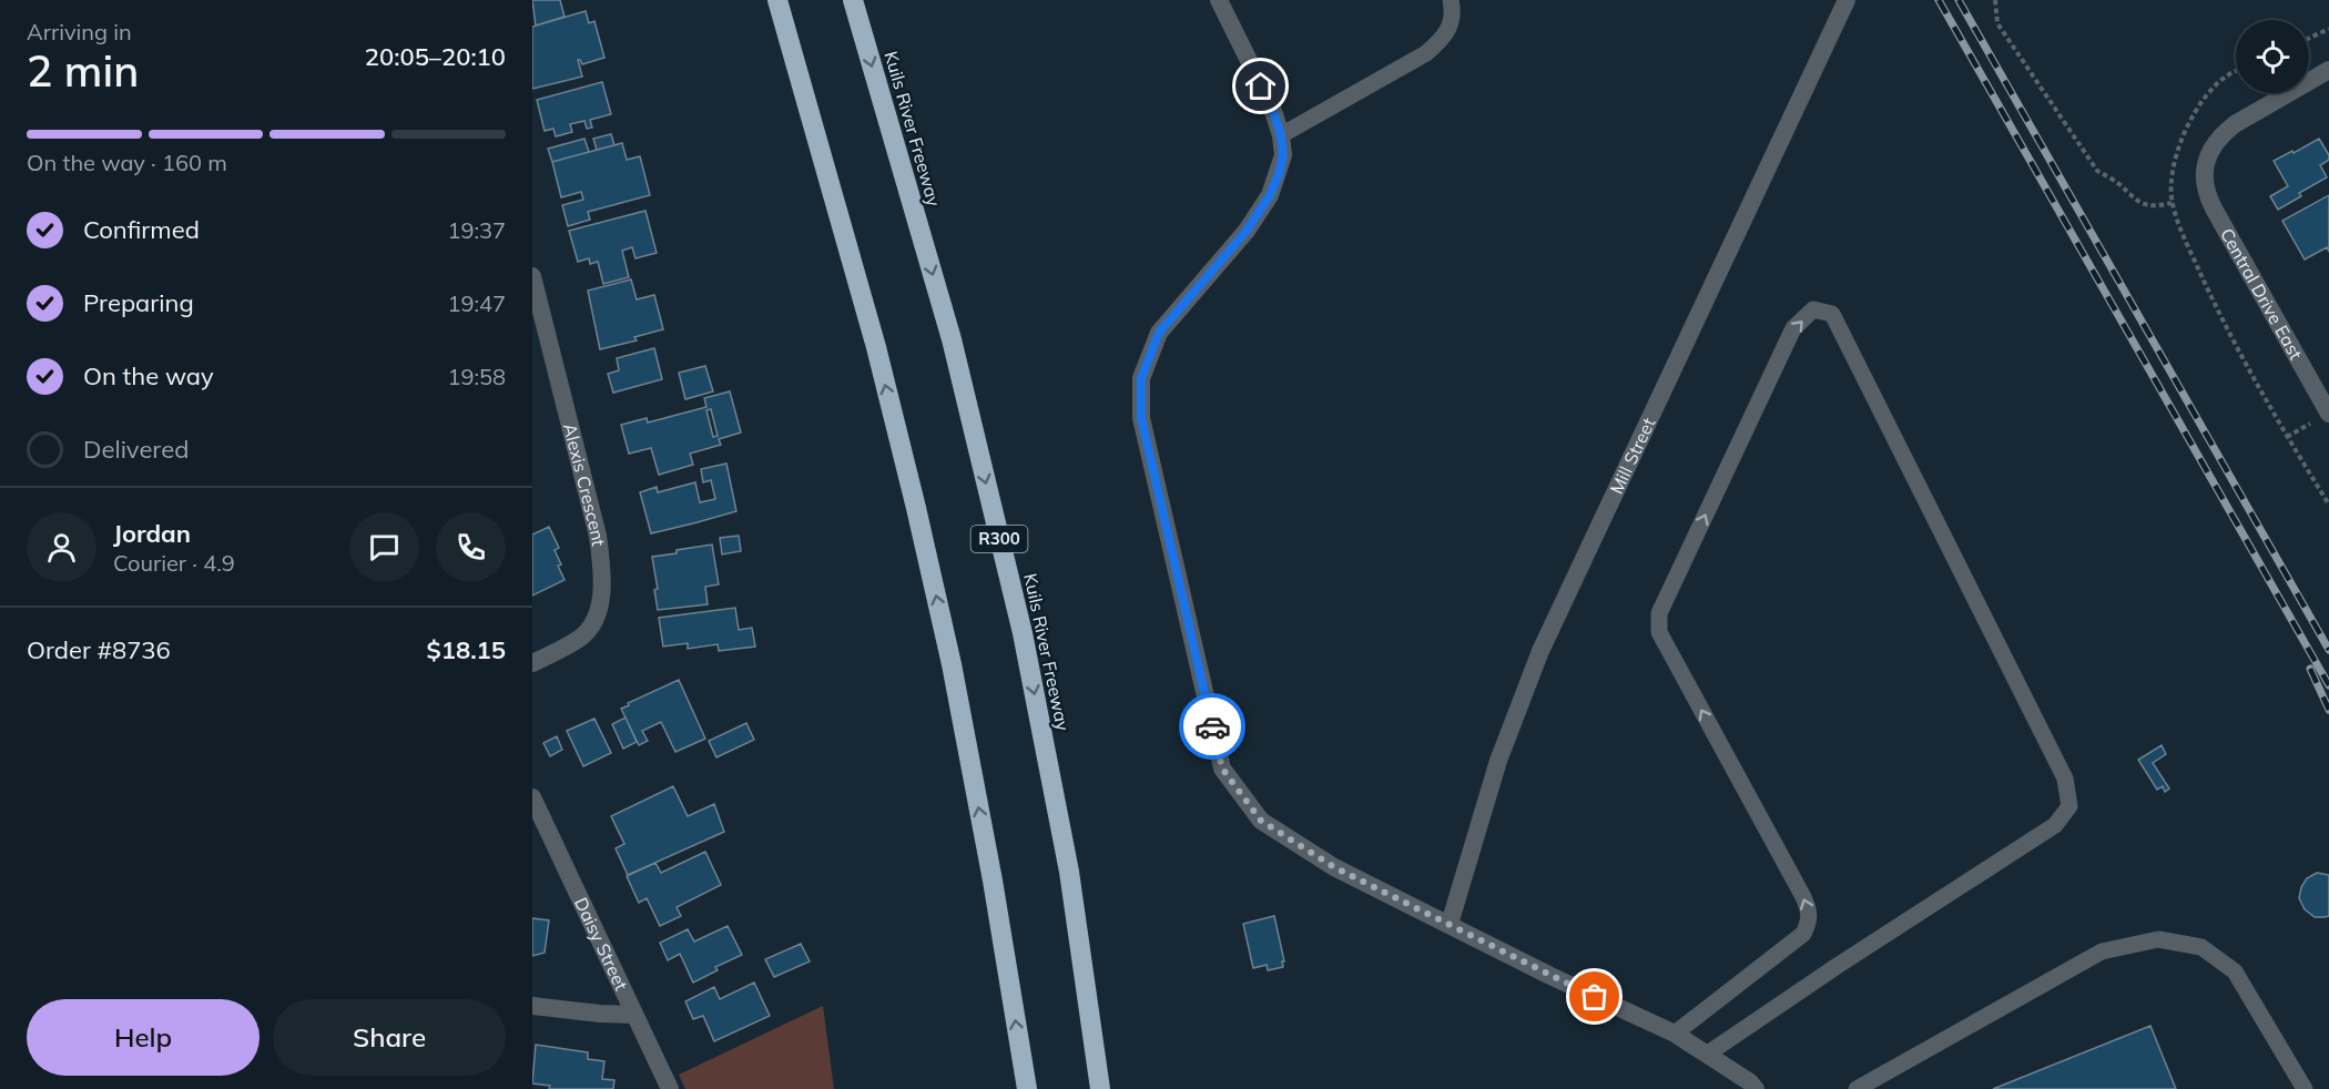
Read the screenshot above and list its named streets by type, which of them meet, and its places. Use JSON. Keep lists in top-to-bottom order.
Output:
{
  "streets": {
    "highway": ["Kuils River Freeway", "R300"],
    "street": [
      "Central Drive East",
      "Mill Street",
      "Alexis Crescent",
      "Daisy Street"
    ]
  },
  "page": {
    "heading": ["2 min", "Arriving in", "20:05–20:10"],
    "panel": [
      "Jordan",
      "Courier · 4.9",
      "Order #8736",
      "$18.15"
    ],
    "bar": "On the way · 160 m",
    "list": [
      ["Confirmed", "19:37"],
      ["Preparing", "19:47"],
      ["On the way", "19:58"],
      "Delivered"
    ],
    "buttons": ["Help", "Share"]
  }
}
